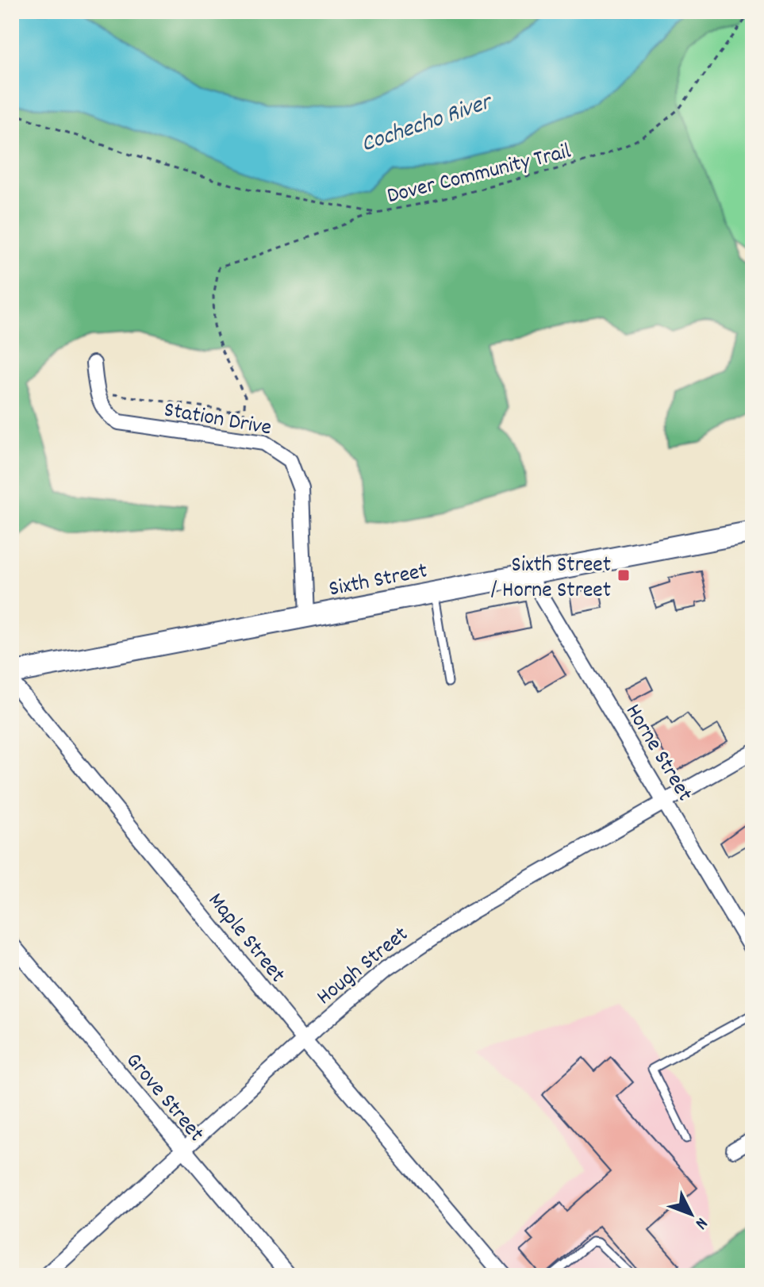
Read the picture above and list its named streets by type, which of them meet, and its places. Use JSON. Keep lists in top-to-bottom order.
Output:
{
  "streets": {
    "main road": ["Sixth Street"],
    "street": [
      "Station Drive",
      "Horne Street",
      "Maple Street",
      "Hough Street",
      "Grove Street"
    ],
    "path": ["Dover Community Trail"]
  },
  "crossings": [
    ["Station Drive", "Sixth Street"],
    ["Sixth Street", "Horne Street"],
    ["Horne Street", "Hough Street"],
    ["Maple Street", "Hough Street"],
    ["Hough Street", "Grove Street"]
  ],
  "water": ["Cochecho River"],
  "places": {
    "transit": ["Sixth Street / Horne Street"]
  },
  "north": "bottom right"
}
